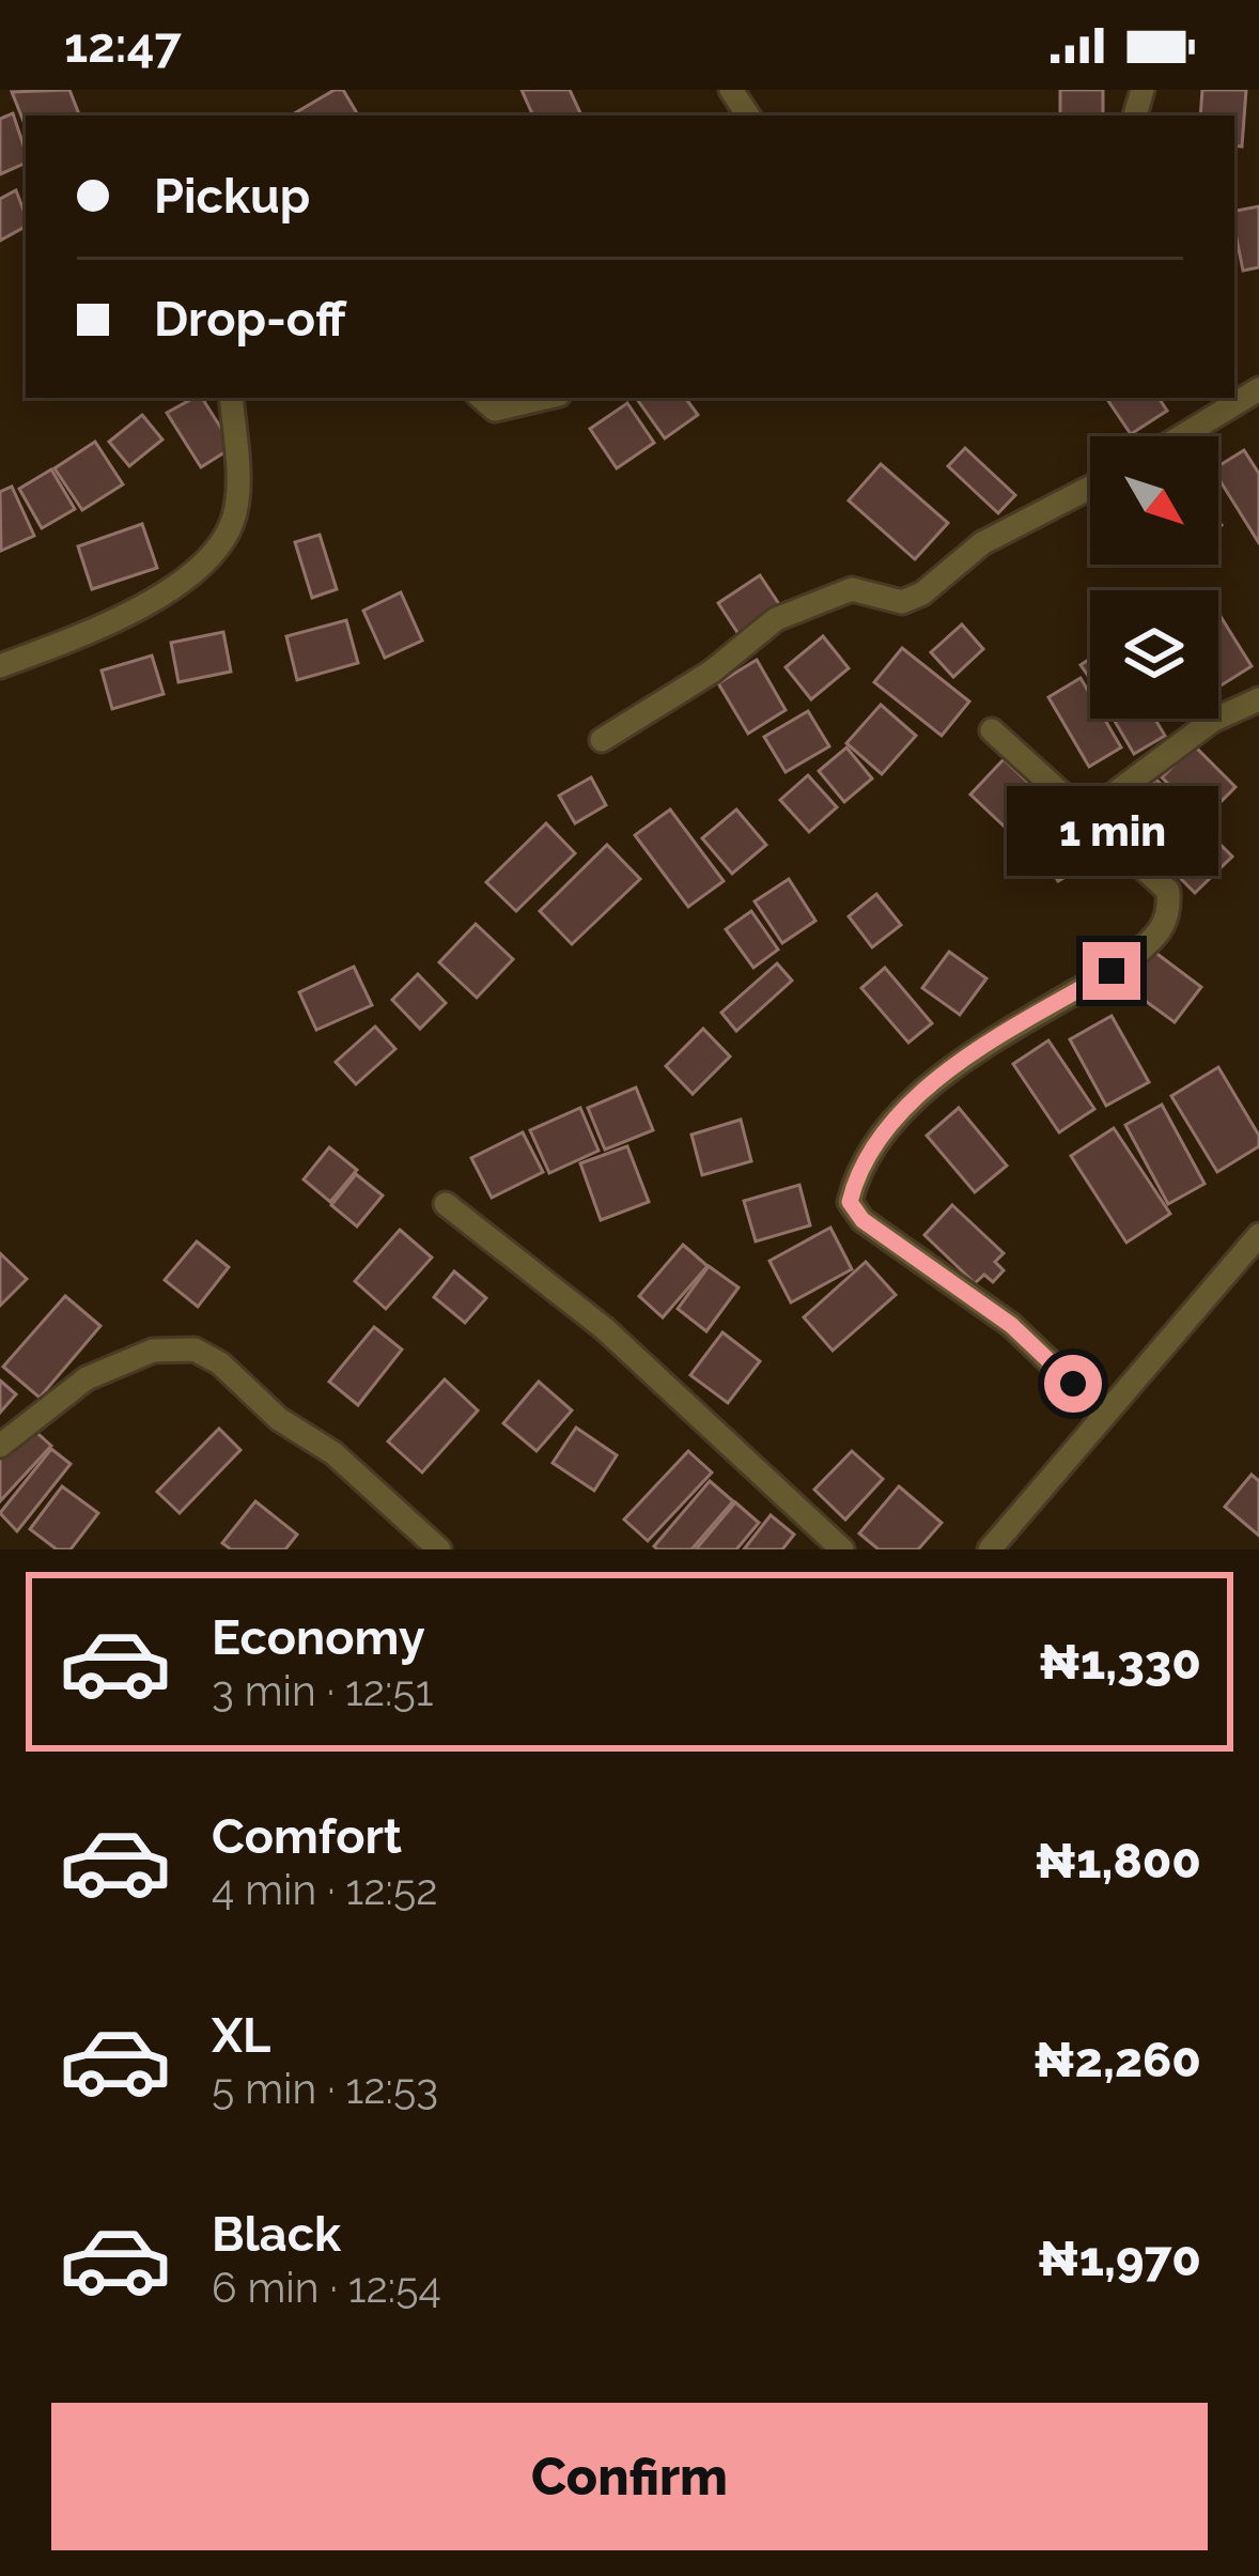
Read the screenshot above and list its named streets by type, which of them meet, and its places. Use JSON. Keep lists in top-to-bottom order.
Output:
{
  "north": "bottom right",
  "page": {
    "status": "12:47",
    "banner": ["Pickup", "Drop-off"],
    "bubble": "1 min",
    "list": [
      {
        "name": "Economy",
        "note": "3 min · 12:51",
        "value": "₦1,330"
      },
      {
        "name": "Comfort",
        "note": "4 min · 12:52",
        "value": "₦1,800"
      },
      {
        "name": "XL",
        "note": "5 min · 12:53",
        "value": "₦2,260"
      },
      {
        "name": "Black",
        "note": "6 min · 12:54",
        "value": "₦1,970"
      }
    ],
    "buttons": "Confirm"
  }
}
